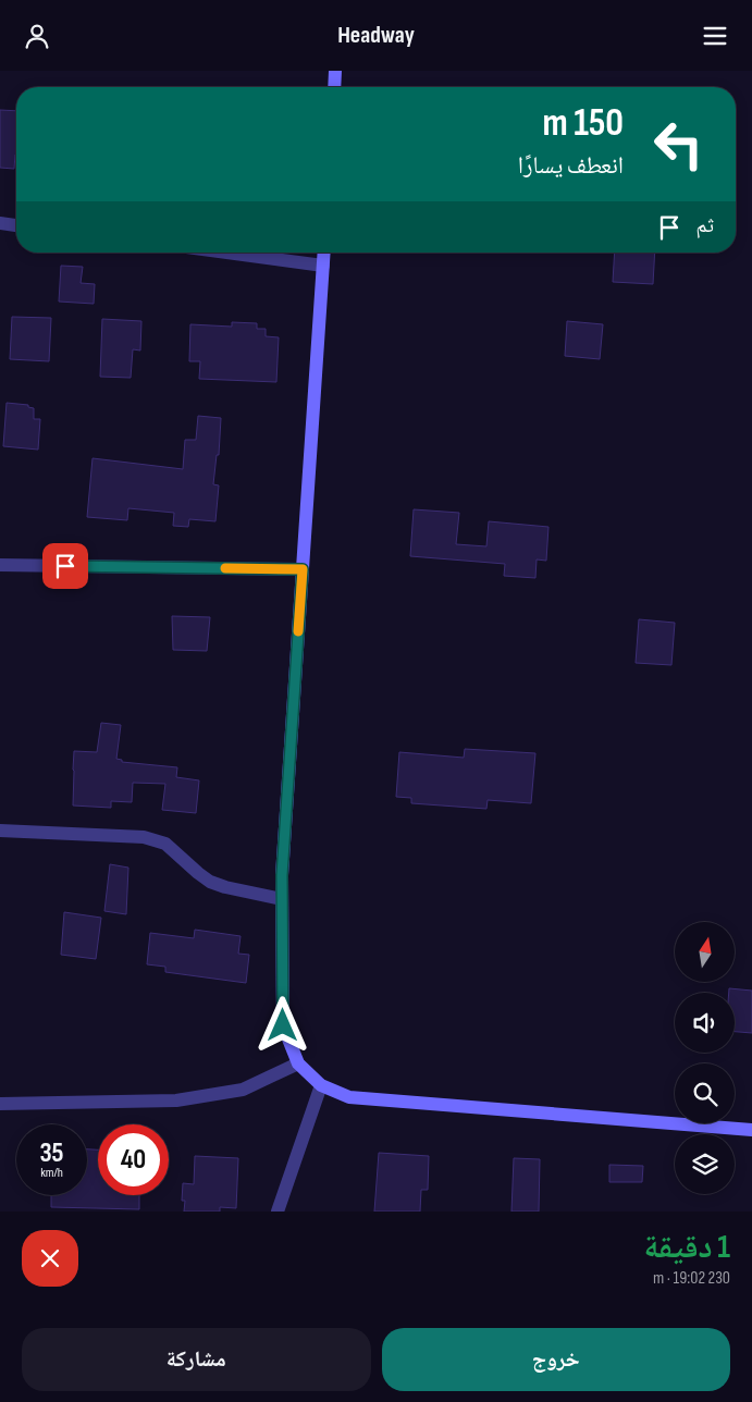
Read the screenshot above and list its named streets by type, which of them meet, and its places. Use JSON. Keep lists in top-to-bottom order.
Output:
{
  "north": "top",
  "page": {
    "header": "Headway",
    "turn": ["150 m", "انعطف يسارًا"],
    "then": "ثم",
    "speed": "35 km/h",
    "limit": "40",
    "heading": ["1 دقيقة", "230 m · 19:02"],
    "buttons": ["خروج", "مشاركة"]
  }
}
